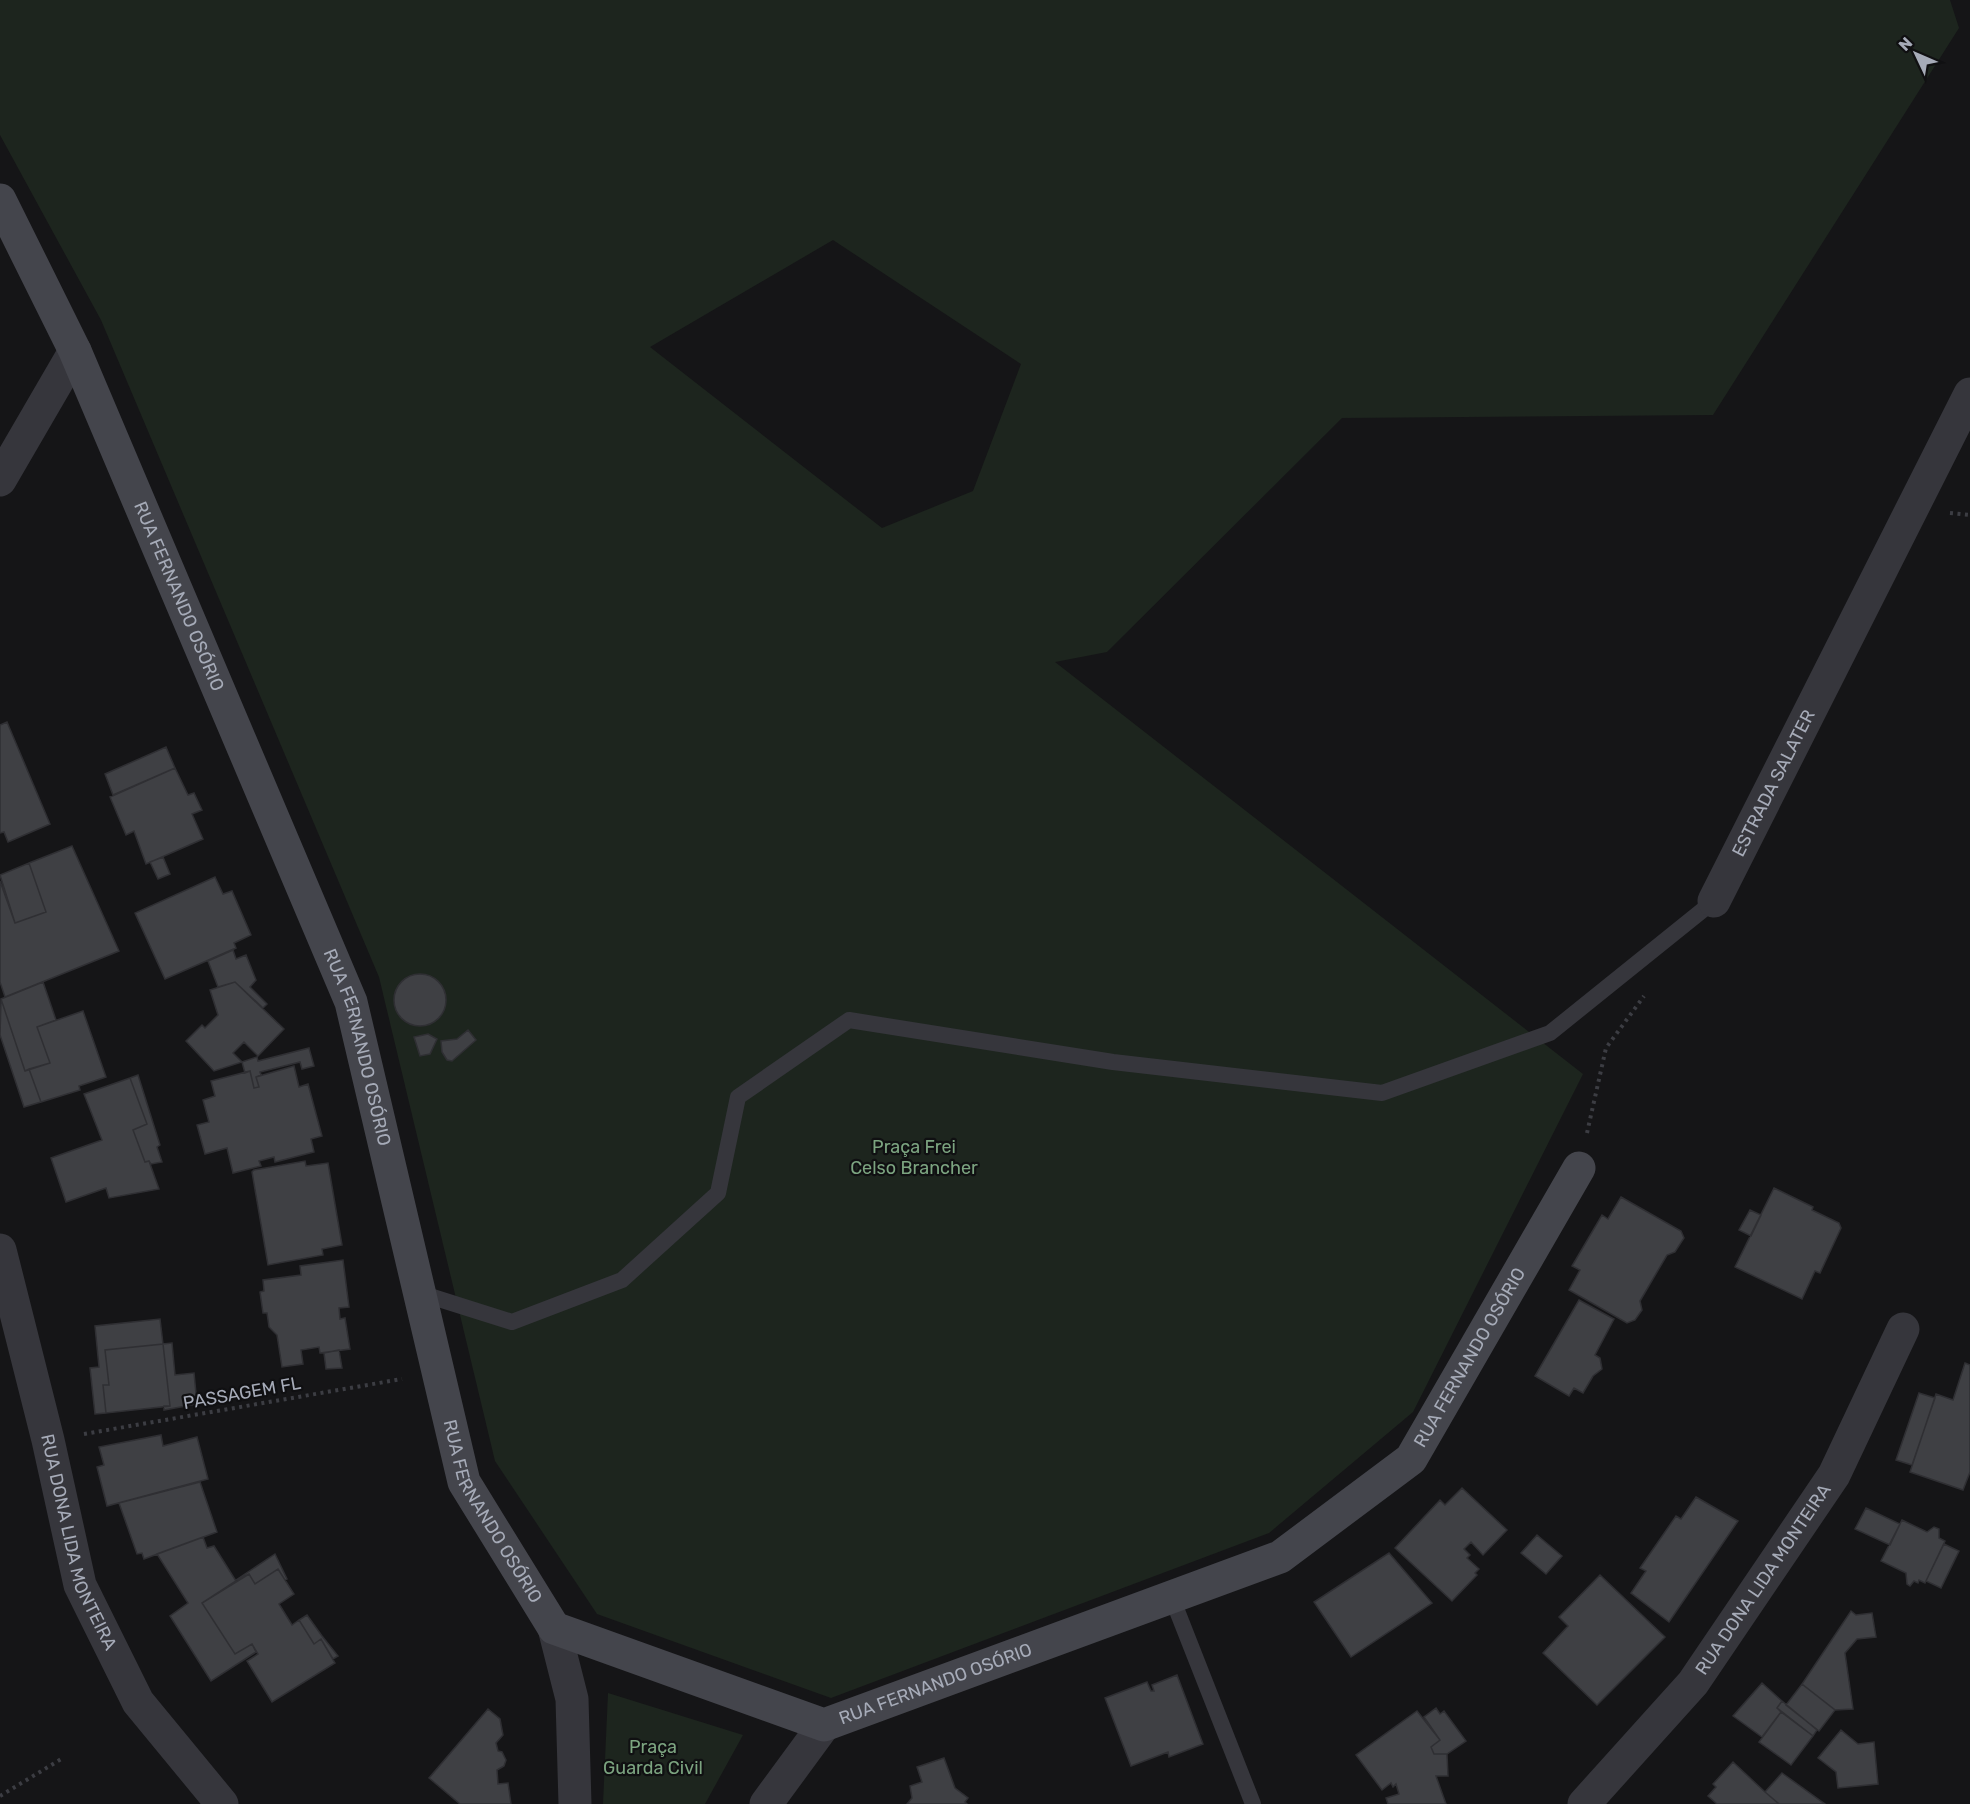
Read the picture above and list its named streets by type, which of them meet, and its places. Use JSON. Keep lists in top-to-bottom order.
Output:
{
  "streets": {
    "street": ["RUA FERNANDO OSÓRIO", "ESTRADA SALATER", "RUA DONA LIDA MONTEIRA"],
    "path": ["PASSAGEM FL"]
  },
  "crossings": [
    ["RUA FERNANDO OSÓRIO", "PASSAGEM FL"],
    ["PASSAGEM FL", "RUA DONA LIDA MONTEIRA"]
  ],
  "parks": ["Praça Frei Celso Brancher", "Praça Guarda Civil"],
  "north": "top left"
}
